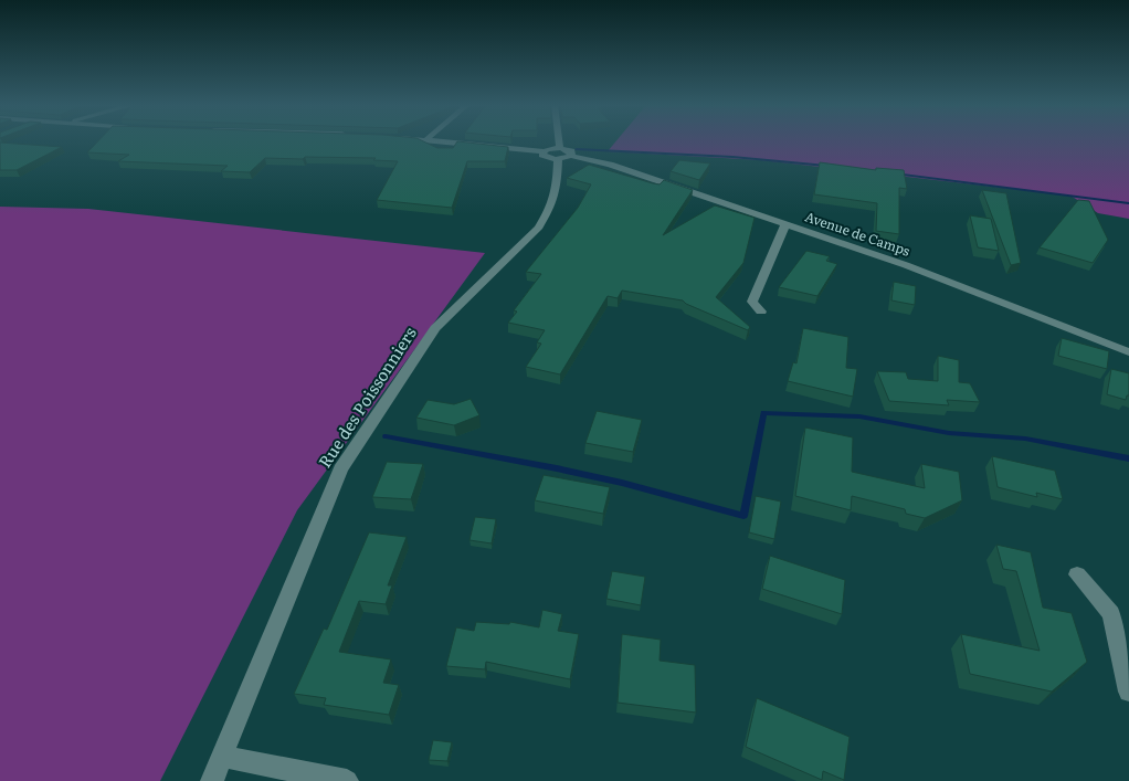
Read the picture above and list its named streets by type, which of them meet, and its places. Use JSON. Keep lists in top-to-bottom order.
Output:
{
  "streets": {
    "street": ["Avenue de Camps", "Rue des Poissonniers"]
  },
  "crossings": [
    ["Avenue de Camps", "Rue des Poissonniers"]
  ]
}
